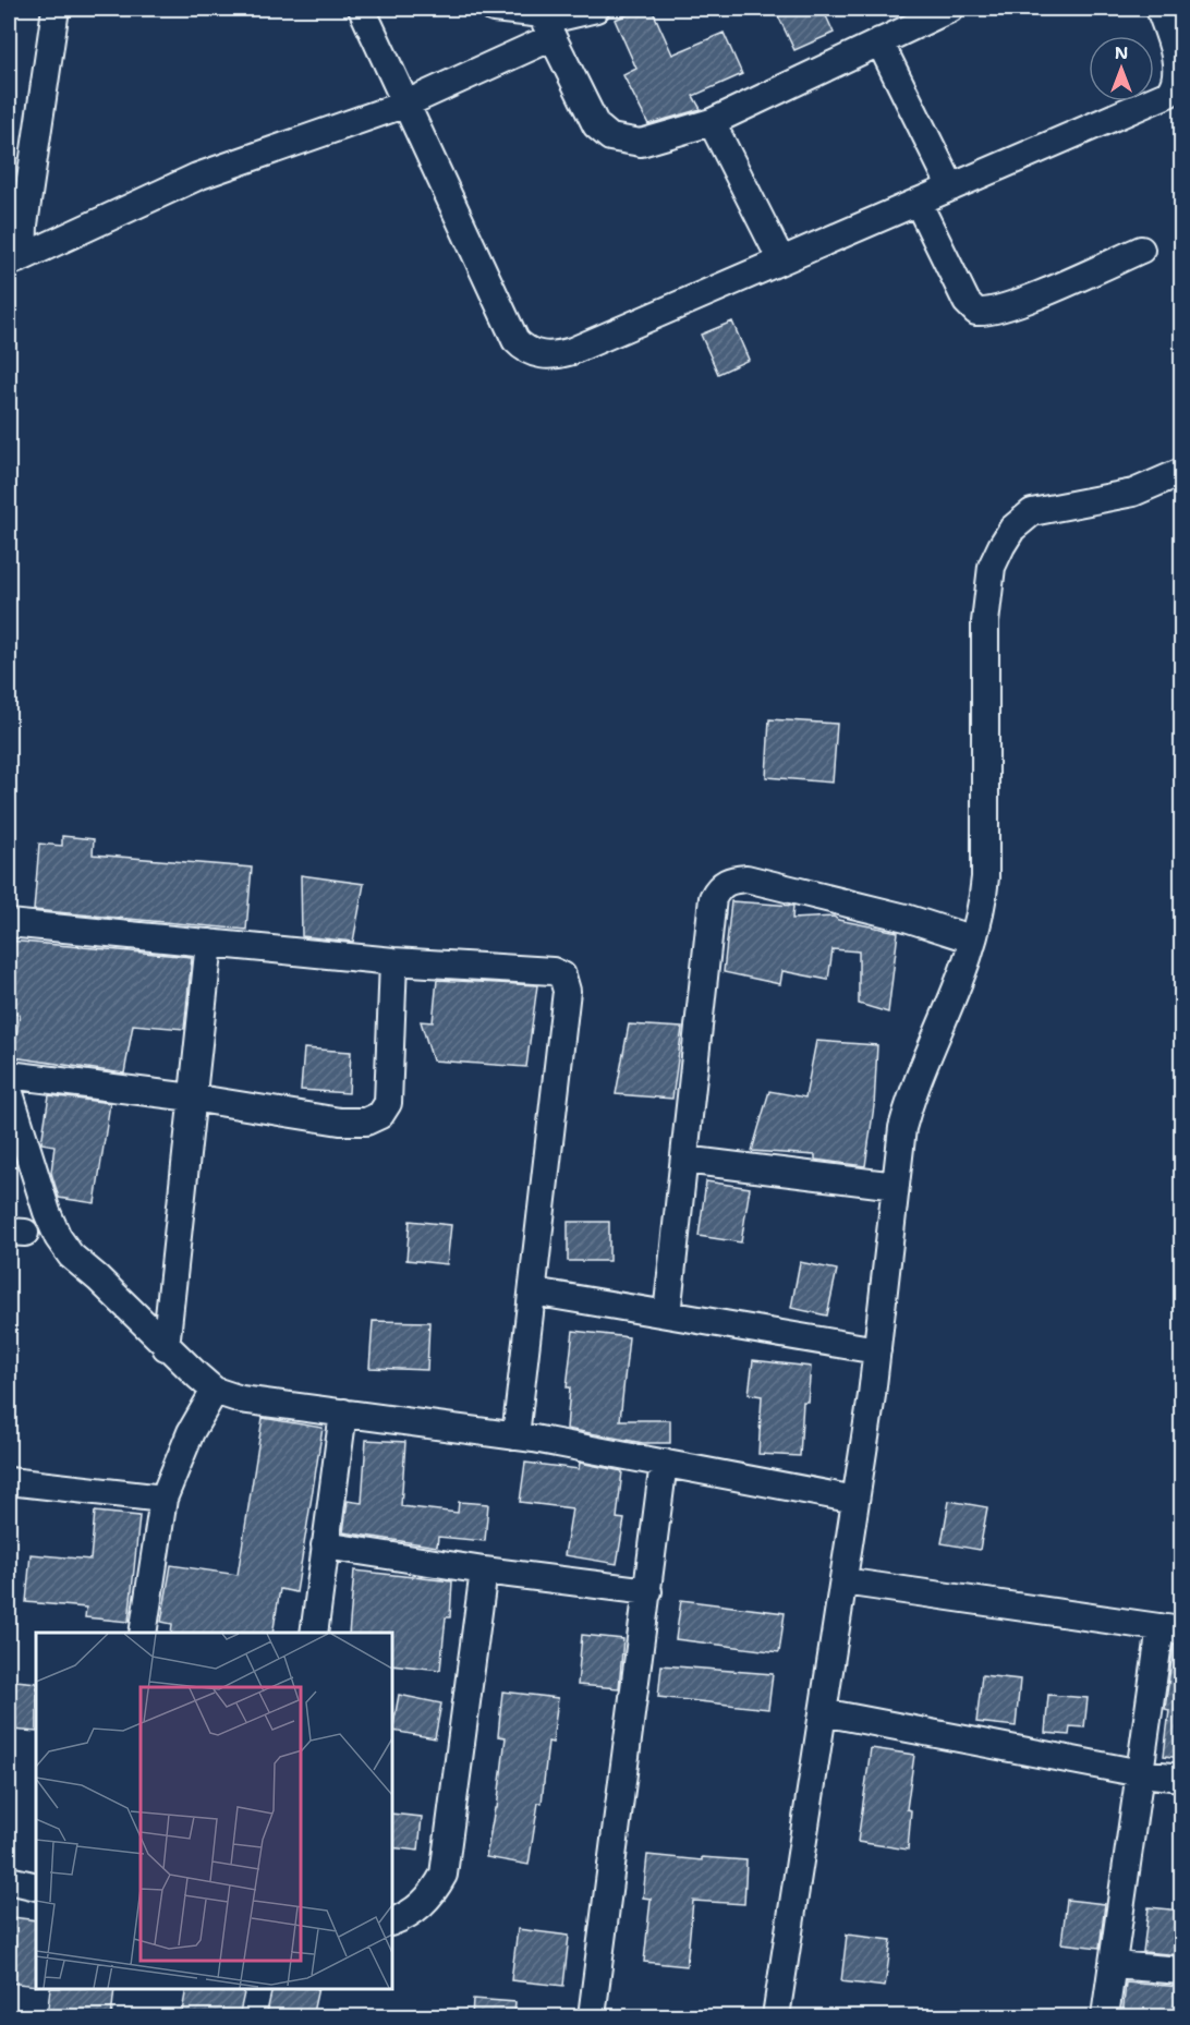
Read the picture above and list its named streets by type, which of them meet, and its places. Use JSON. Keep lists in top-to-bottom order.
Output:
{
  "north": "top"
}
